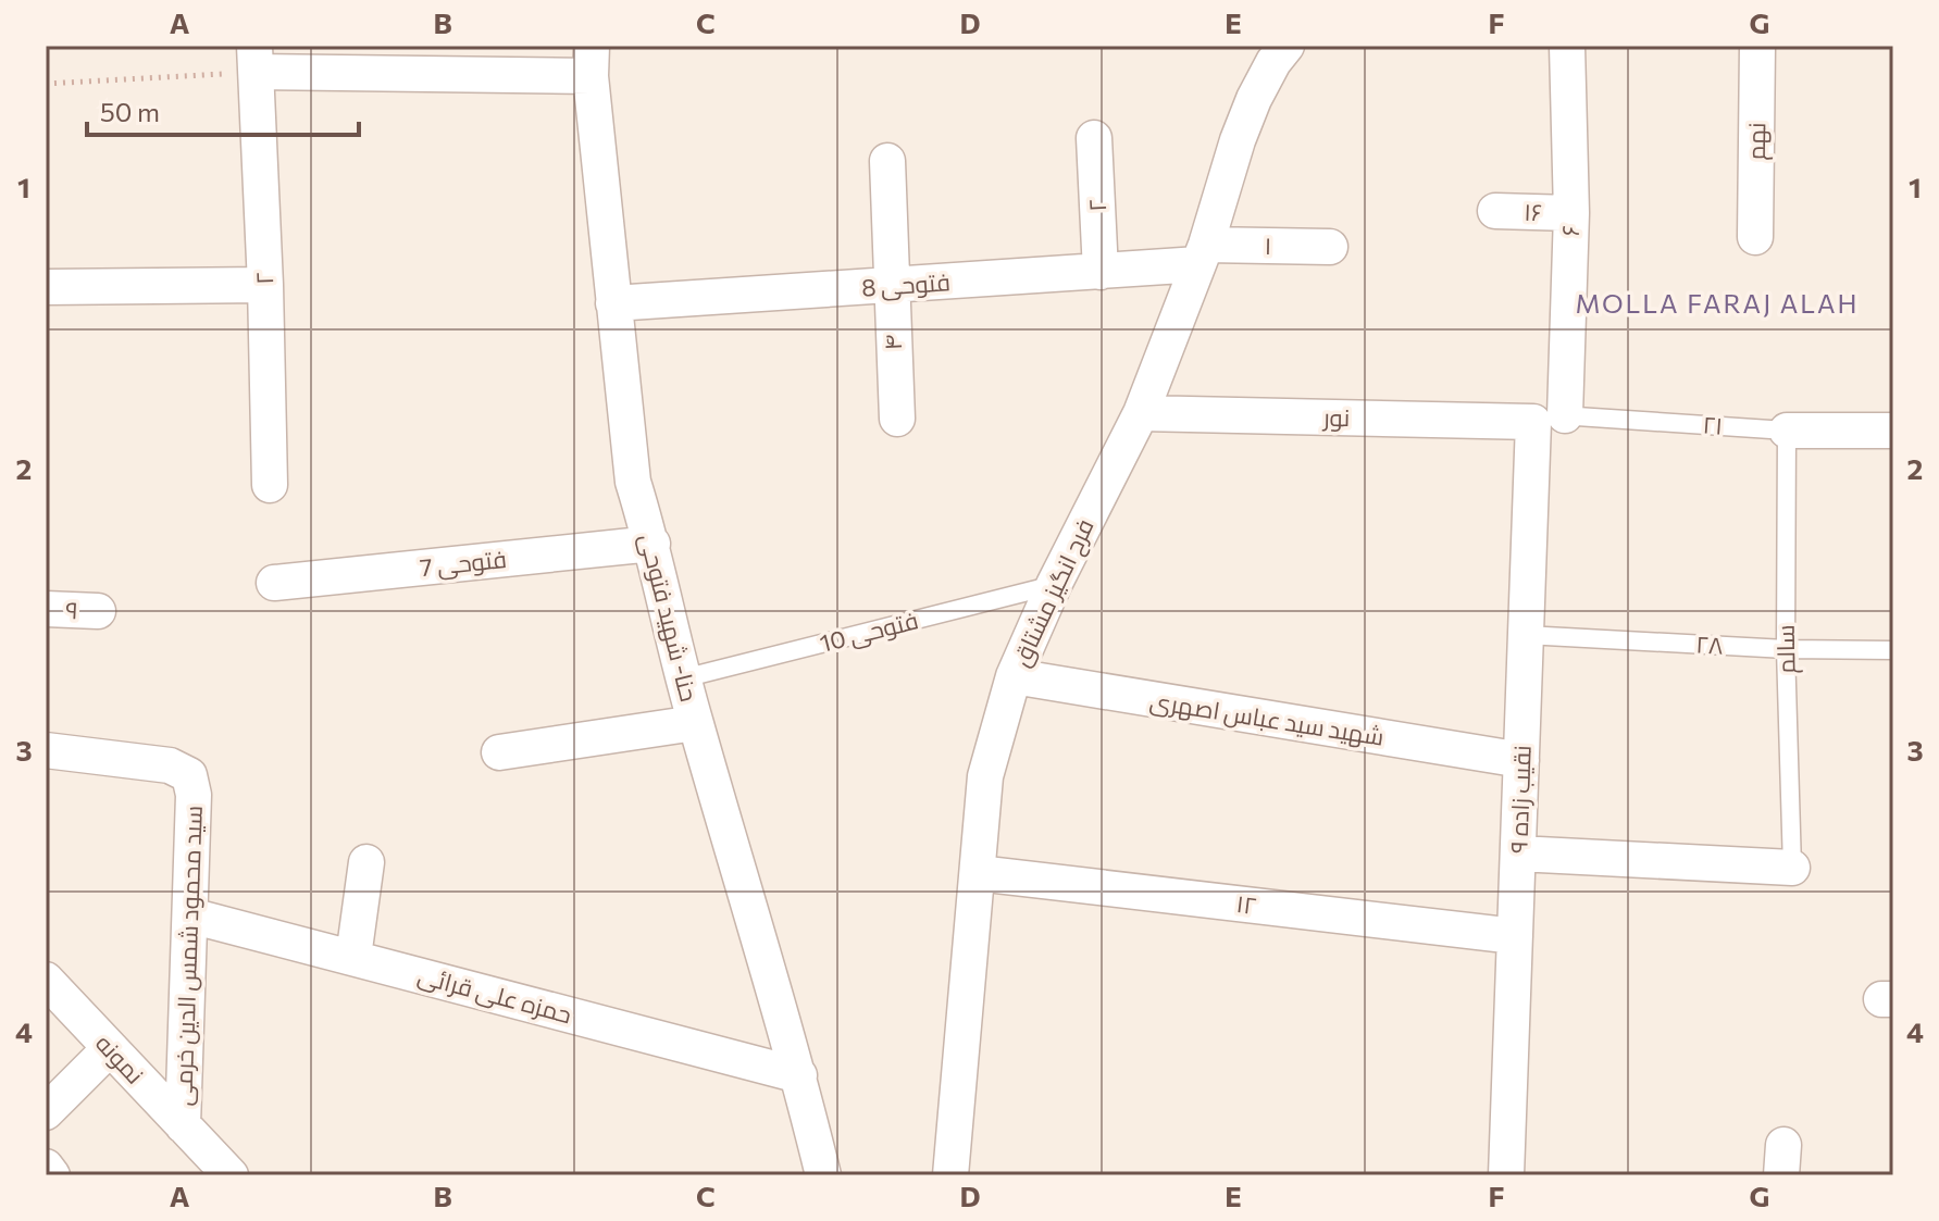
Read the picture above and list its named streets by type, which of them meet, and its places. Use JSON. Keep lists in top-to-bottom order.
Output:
{
  "streets": {
    "street": [
      "نهم",
      "۲",
      "۱۶",
      "۶",
      "۱",
      "فتوحی 8",
      "۴",
      "نور",
      "۲۱",
      "فتوحی 7",
      "فرح انگیز مشتاق",
      "۹",
      "حنا- شهید فتوحی",
      "شهید سید عباس اصهری",
      "نقیب زاده ۹",
      "۱۲",
      "سید محمود شمس الدین خرمی",
      "حمزه علی قرائی",
      "نمونه"
    ],
    "lane": ["فتوحی 10", "۲۸", "سالم"]
  },
  "crossings": [
    ["۲", "فتوحی 8"],
    ["۱۶", "۶"],
    ["۶", "نور"],
    ["۶", "۲۱"],
    ["۶", "نقیب زاده ۹"],
    ["۱", "فتوحی 8"],
    ["۱", "فرح انگیز مشتاق"],
    ["فتوحی 8", "۴"],
    ["فتوحی 8", "فرح انگیز مشتاق"],
    ["فتوحی 8", "حنا- شهید فتوحی"],
    ["نور", "۲۱"],
    ["نور", "فرح انگیز مشتاق"],
    ["نور", "نقیب زاده ۹"],
    ["۲۱", "سالم"],
    ["۲۱", "نقیب زاده ۹"],
    ["فتوحی 7", "حنا- شهید فتوحی"],
    ["فرح انگیز مشتاق", "فتوحی 10"],
    ["فرح انگیز مشتاق", "شهید سید عباس اصهری"],
    ["فرح انگیز مشتاق", "۱۲"],
    ["حنا- شهید فتوحی", "فتوحی 10"],
    ["حنا- شهید فتوحی", "حمزه علی قرائی"],
    ["۲۸", "سالم"],
    ["۲۸", "نقیب زاده ۹"],
    ["شهید سید عباس اصهری", "نقیب زاده ۹"],
    ["نقیب زاده ۹", "۱۲"],
    ["سید محمود شمس الدین خرمی", "حمزه علی قرائی"],
    ["سید محمود شمس الدین خرمی", "نمونه"]
  ],
  "districts": ["MOLLA FARAJ ALAH"],
  "scale_bar": "50 m",
  "grid": {
    "columns": [
      "A",
      "B",
      "C",
      "D",
      "E",
      "F",
      "G"
    ],
    "rows": [
      "1",
      "2",
      "3",
      "4"
    ]
  }
}
